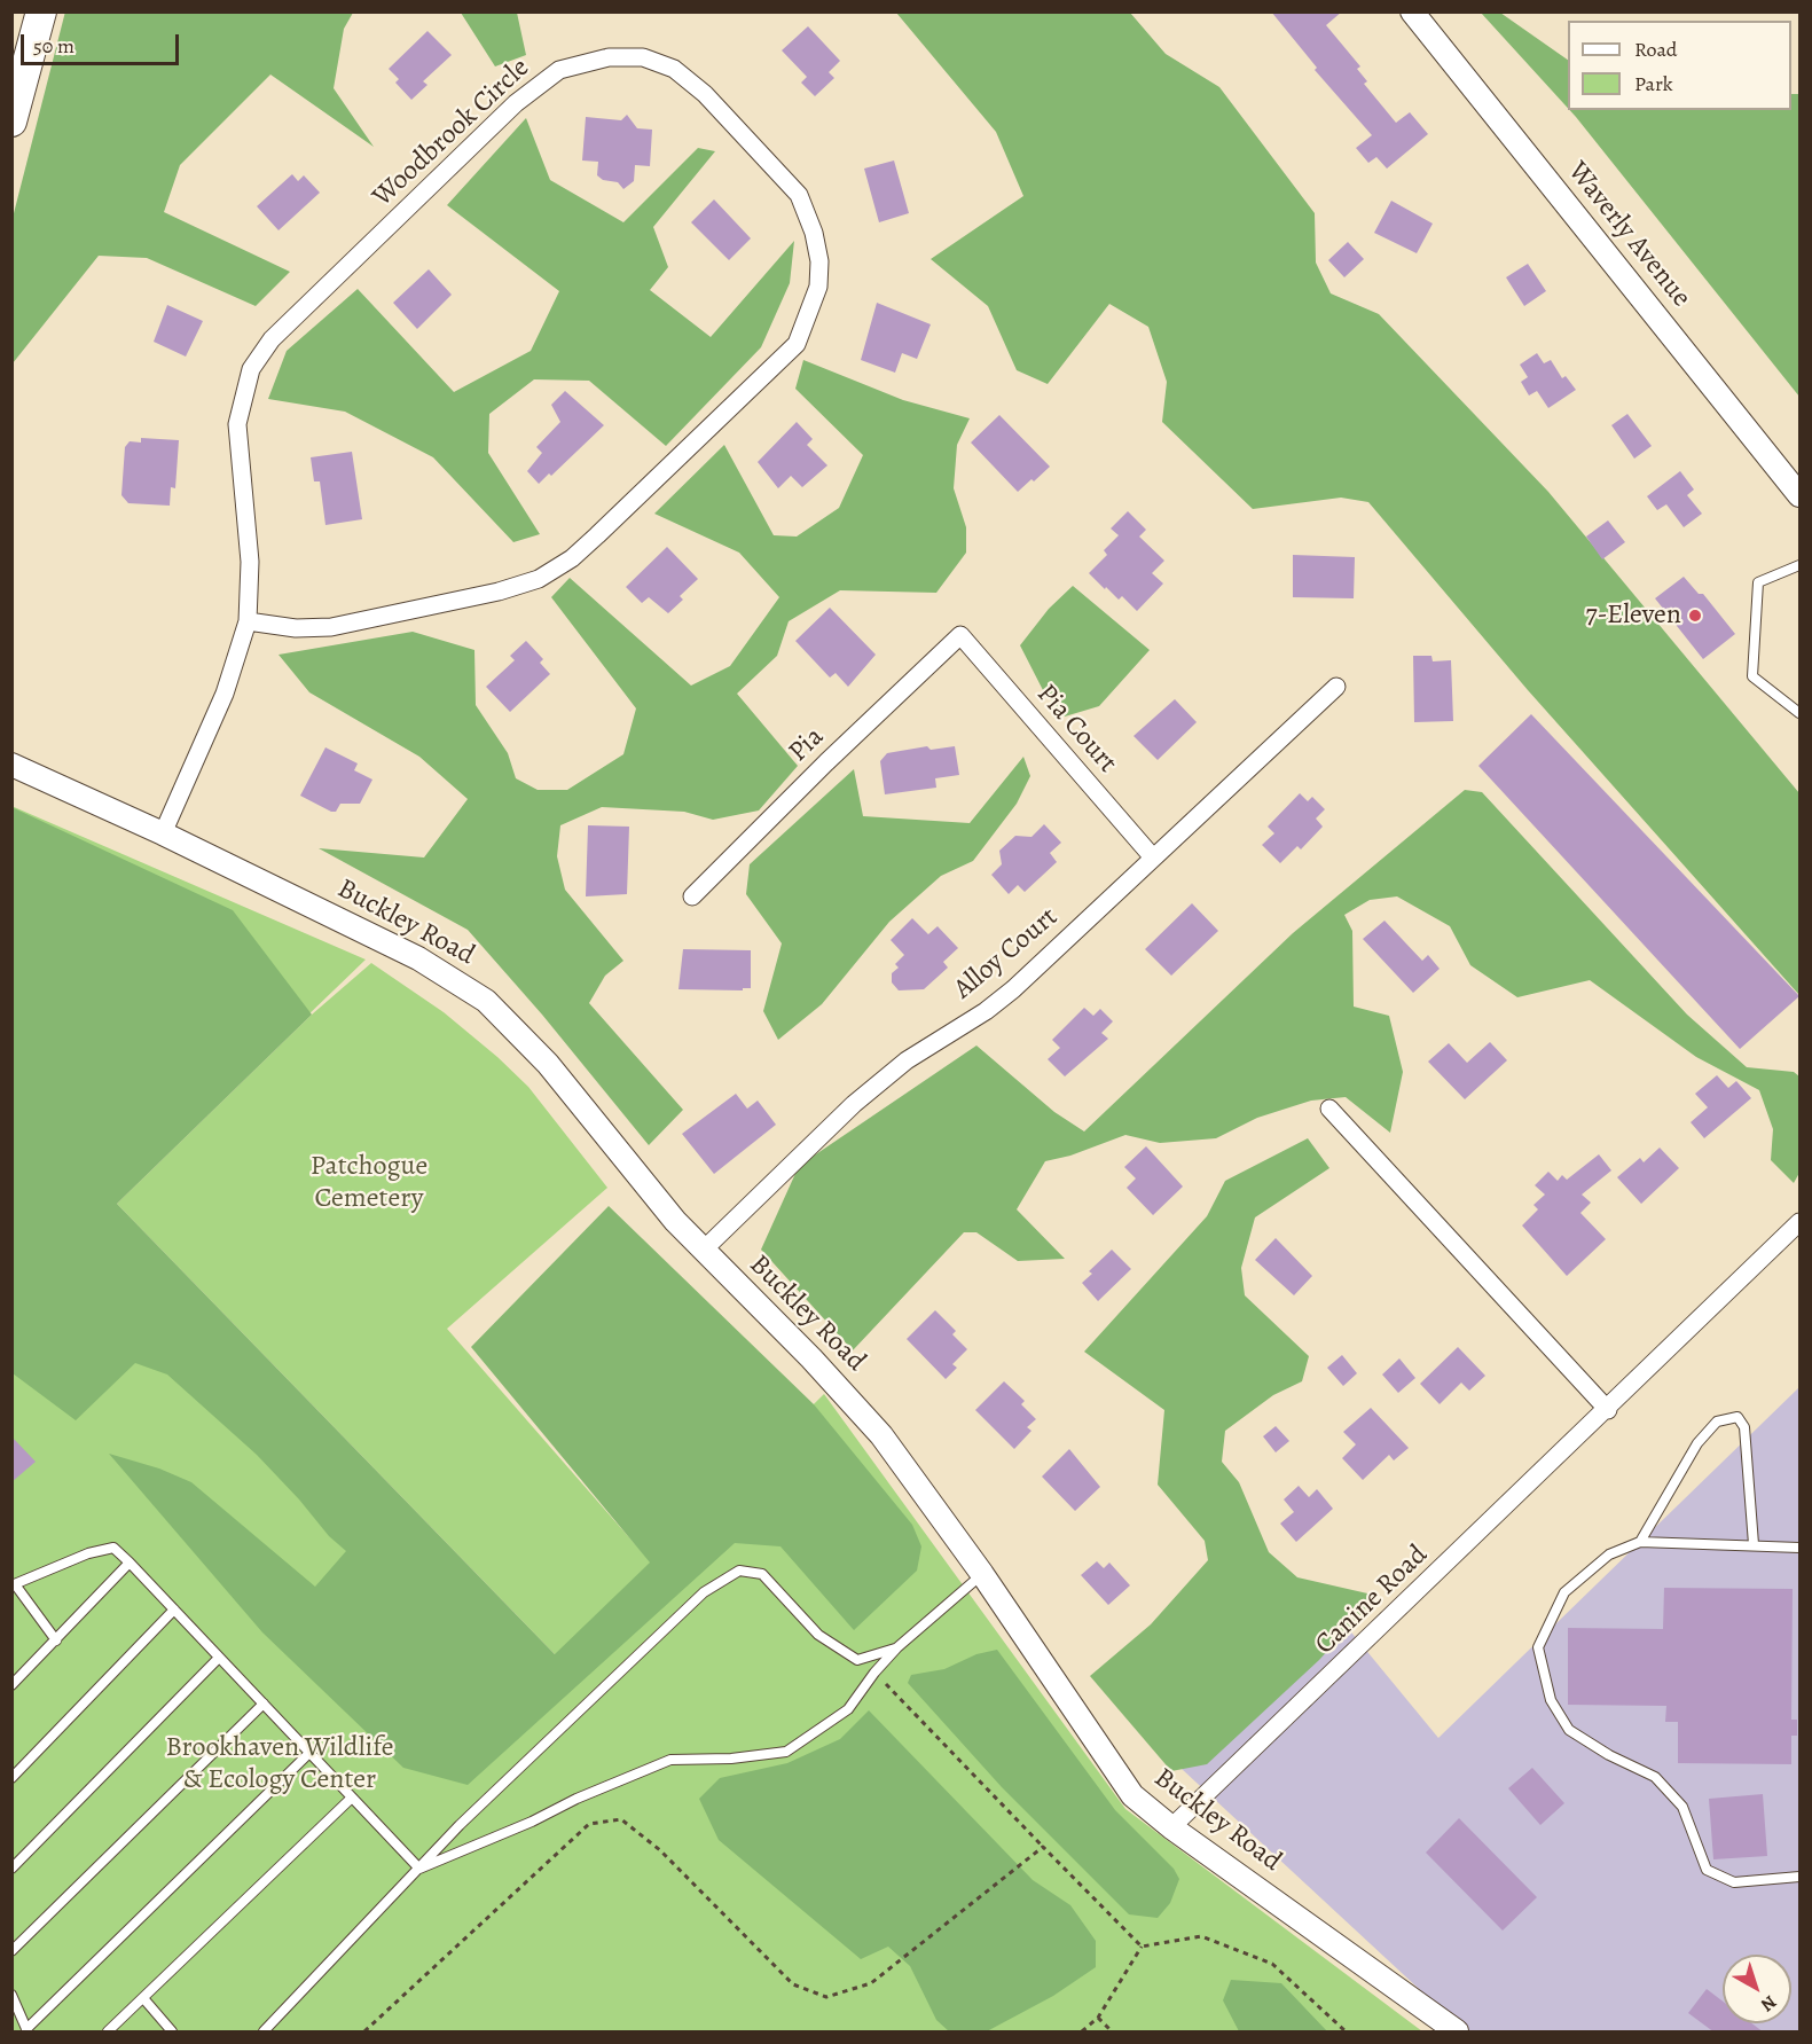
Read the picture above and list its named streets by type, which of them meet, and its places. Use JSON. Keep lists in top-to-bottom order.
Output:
{
  "streets": {
    "street": [
      "Woodbrook Circle",
      "Waverly Avenue",
      "Pia Court",
      "Pia",
      "Buckley Road",
      "Alloy Court",
      "Canine Road"
    ]
  },
  "crossings": [
    ["Woodbrook Circle", "Buckley Road"],
    ["Pia Court", "Pia"],
    ["Pia Court", "Alloy Court"],
    ["Buckley Road", "Alloy Court"],
    ["Buckley Road", "Canine Road"]
  ],
  "parks": ["Patchogue Cemetery", "Brookhaven Wildlife & Ecology Center"],
  "places": ["7-Eleven"],
  "legend": ["Road", "Park"],
  "scale_bar": "50 m",
  "north": "bottom right"
}
